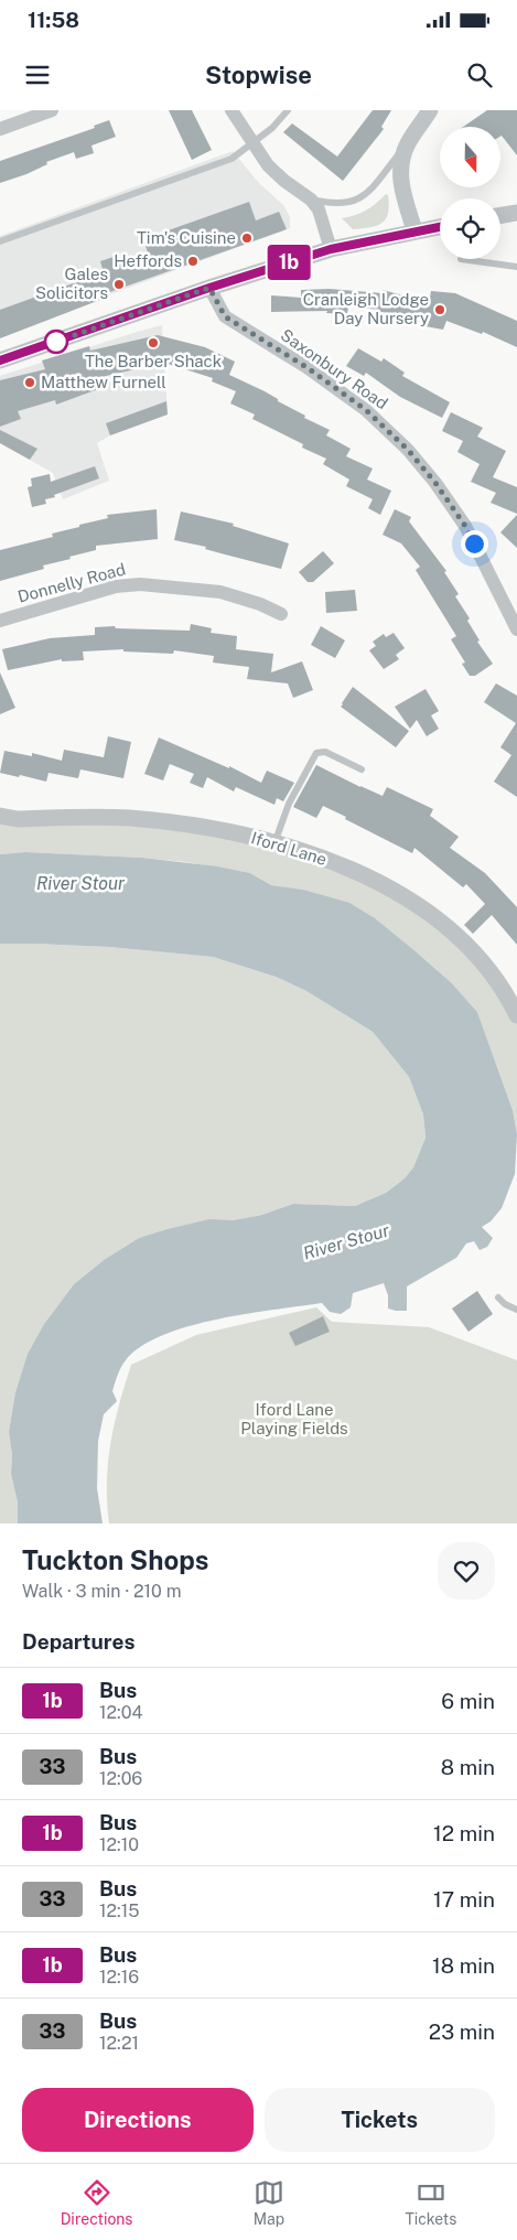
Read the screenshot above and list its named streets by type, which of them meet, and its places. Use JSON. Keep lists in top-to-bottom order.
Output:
{
  "streets": {
    "street": ["Saxonbury Road", "Donnelly Road", "Iford Lane"]
  },
  "water": ["River Stour"],
  "parks": ["Iford Lane Playing Fields"],
  "places": [
    "Tim's Cuisine",
    "Heffords",
    "Gales Solicitors",
    "Cranleigh Lodge Day Nursery",
    "The Barber Shack",
    "Matthew Furnell"
  ],
  "lines": ["bus line 1b"],
  "north": "bottom",
  "page": {
    "status": "11:58",
    "header": "Stopwise",
    "on_map": "1b",
    "heading": [
      ["Tuckton Shops", "Walk · 3 min · 210 m"],
      "Departures"
    ],
    "list": [
      {
        "mark": "1b",
        "name": "Bus",
        "note": "12:04",
        "value": "6 min"
      },
      {
        "mark": "33",
        "name": "Bus",
        "note": "12:06",
        "value": "8 min"
      },
      {
        "mark": "1b",
        "name": "Bus",
        "note": "12:10",
        "value": "12 min"
      },
      {
        "mark": "33",
        "name": "Bus",
        "note": "12:15",
        "value": "17 min"
      },
      {
        "mark": "1b",
        "name": "Bus",
        "note": "12:16",
        "value": "18 min"
      },
      {
        "mark": "33",
        "name": "Bus",
        "note": "12:21",
        "value": "23 min"
      }
    ],
    "buttons": ["Directions", "Tickets"],
    "tabs": ["Directions", "Map", "Tickets"]
  }
}
